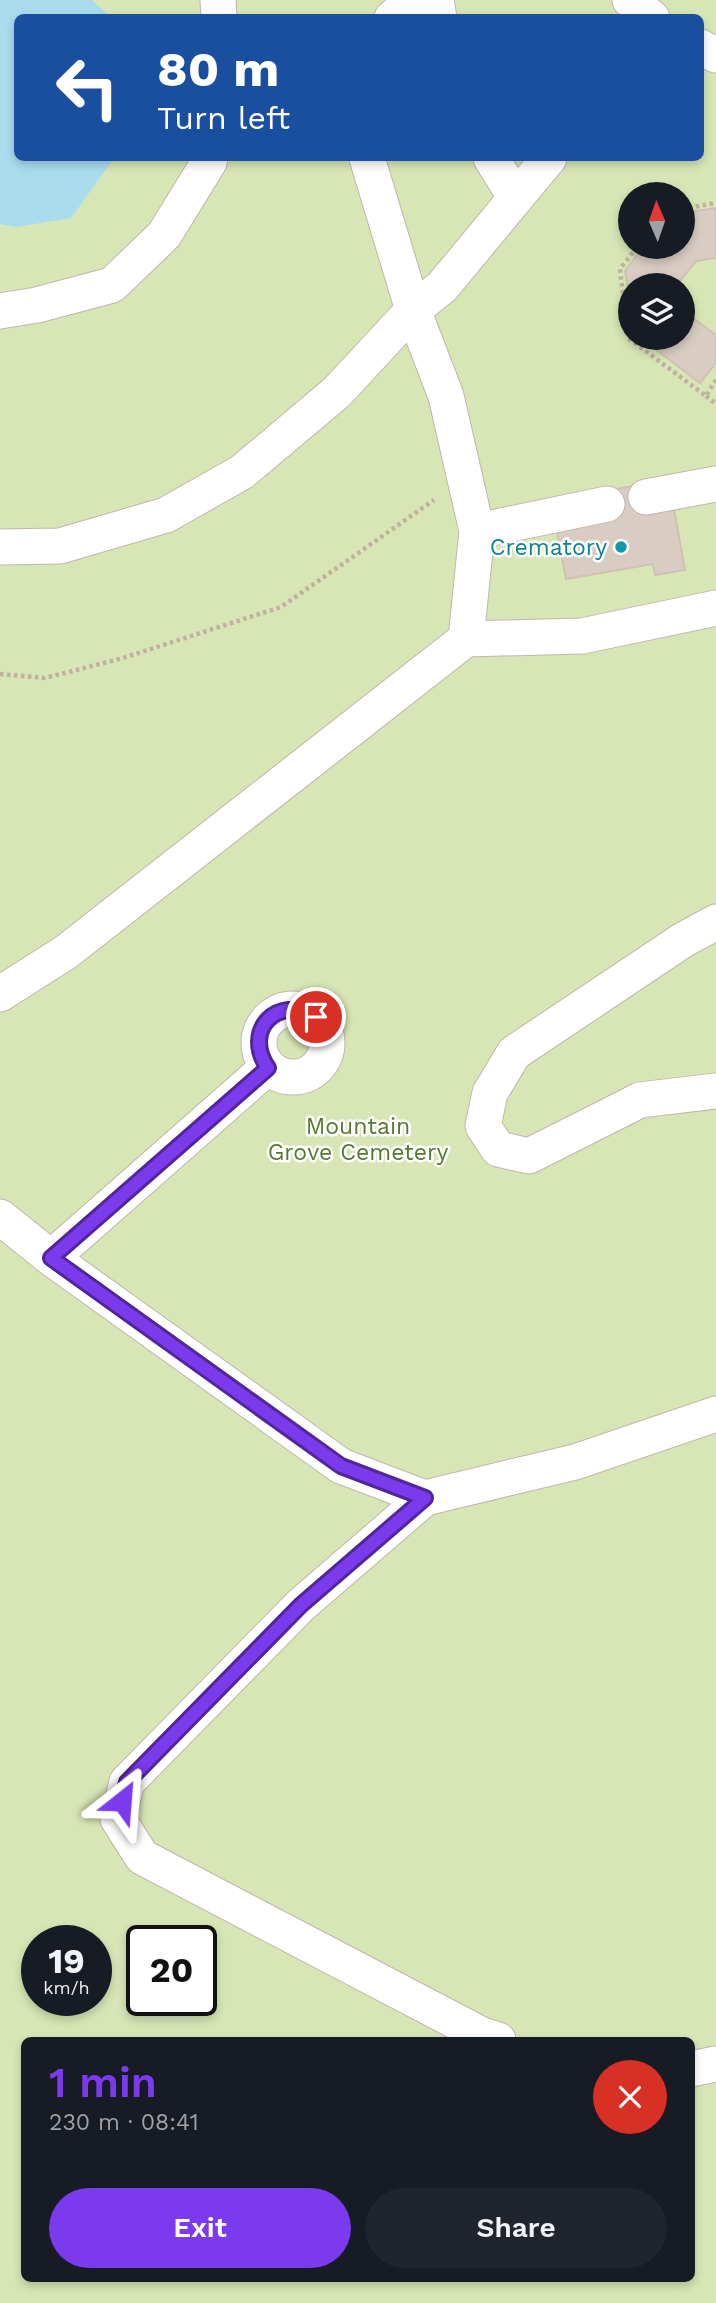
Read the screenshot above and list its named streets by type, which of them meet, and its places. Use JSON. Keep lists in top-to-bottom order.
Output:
{
  "parks": ["Mountain Grove Cemetery"],
  "places": ["Crematory"],
  "north": "top",
  "page": {
    "turn": ["80 m", "Turn left"],
    "speed": "19 km/h",
    "limit": "20",
    "heading": ["1 min", "230 m · 08:41"],
    "buttons": ["Exit", "Share"]
  }
}
